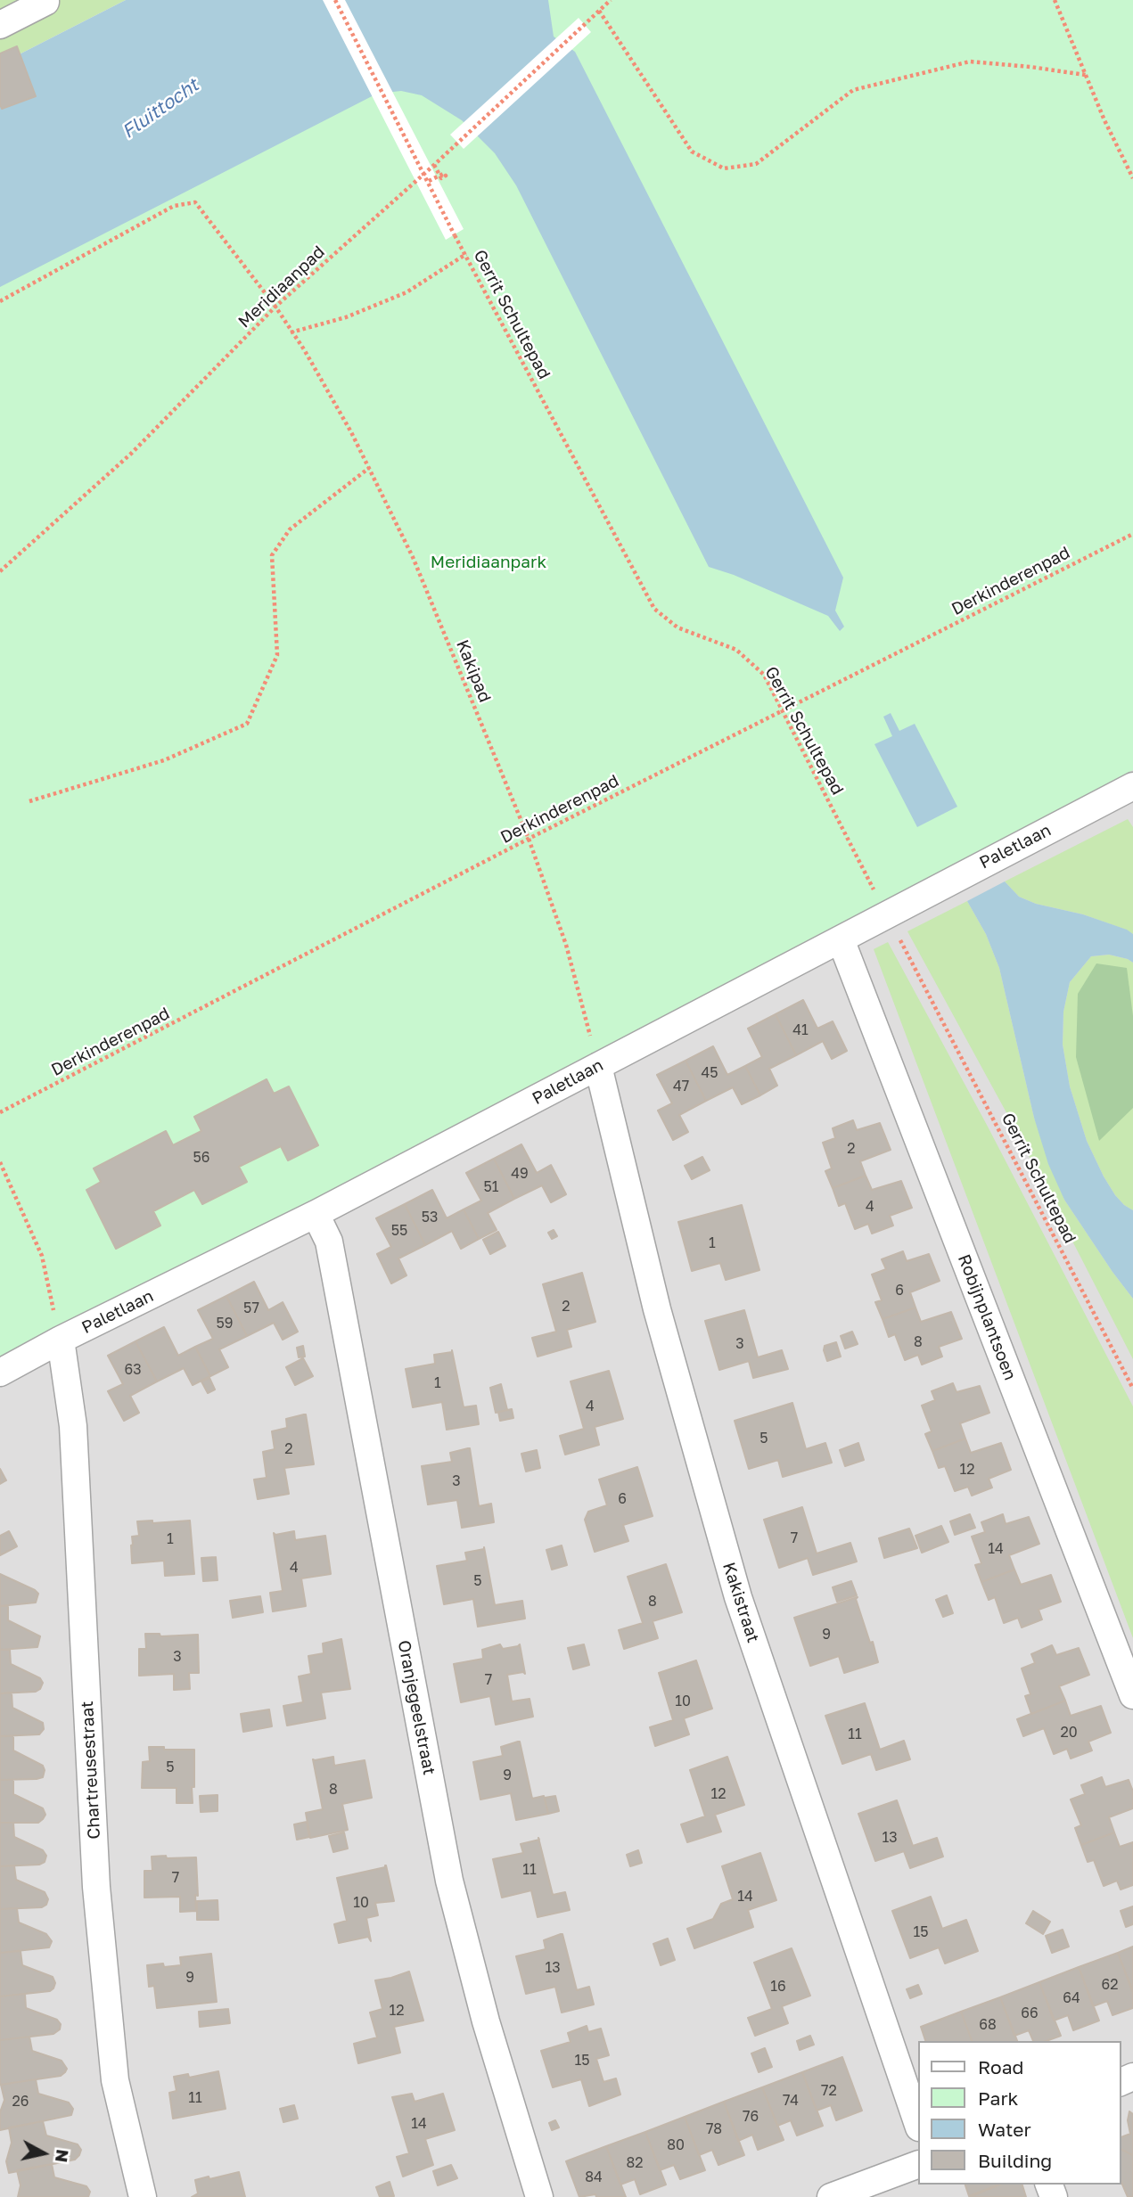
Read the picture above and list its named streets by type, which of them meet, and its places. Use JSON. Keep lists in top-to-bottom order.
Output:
{
  "streets": {
    "street": [
      "Paletlaan",
      "Robijnplantsoen",
      "Kakistraat",
      "Oranjegeelstraat",
      "Chartreusestraat"
    ],
    "path": [
      "Meridiaanpad",
      "Gerrit Schultepad",
      "Derkinderenpad",
      "Kakipad"
    ]
  },
  "crossings": [
    ["Meridiaanpad", "Kakipad"],
    ["Gerrit Schultepad", "Derkinderenpad"],
    ["Gerrit Schultepad", "Paletlaan"],
    ["Derkinderenpad", "Kakipad"],
    ["Kakipad", "Paletlaan"],
    ["Kakipad", "Kakistraat"],
    ["Paletlaan", "Robijnplantsoen"],
    ["Paletlaan", "Kakistraat"],
    ["Paletlaan", "Oranjegeelstraat"],
    ["Paletlaan", "Chartreusestraat"]
  ],
  "water": ["Fluittocht"],
  "parks": ["Meridiaanpark"],
  "house_numbers": [
    "41",
    "45",
    "47",
    "2",
    "56",
    "49",
    "51",
    "4",
    "53",
    "55",
    "1",
    "6",
    "2",
    "57",
    "59",
    "8",
    "3",
    "63",
    "1",
    "4",
    "5",
    "2",
    "12",
    "3",
    "6",
    "7",
    "1",
    "14",
    "4",
    "5",
    "8",
    "9",
    "3",
    "7",
    "10",
    "20",
    "11",
    "5",
    "9",
    "8",
    "12",
    "13",
    "11",
    "7",
    "14",
    "10",
    "15",
    "13",
    "9",
    "62",
    "16",
    "64",
    "12",
    "66",
    "68",
    "15",
    "72",
    "11",
    "74",
    "26",
    "76",
    "14",
    "78",
    "80",
    "82",
    "84"
  ],
  "legend": [
    "Road",
    "Park",
    "Water",
    "Building"
  ],
  "north": "right"
}
